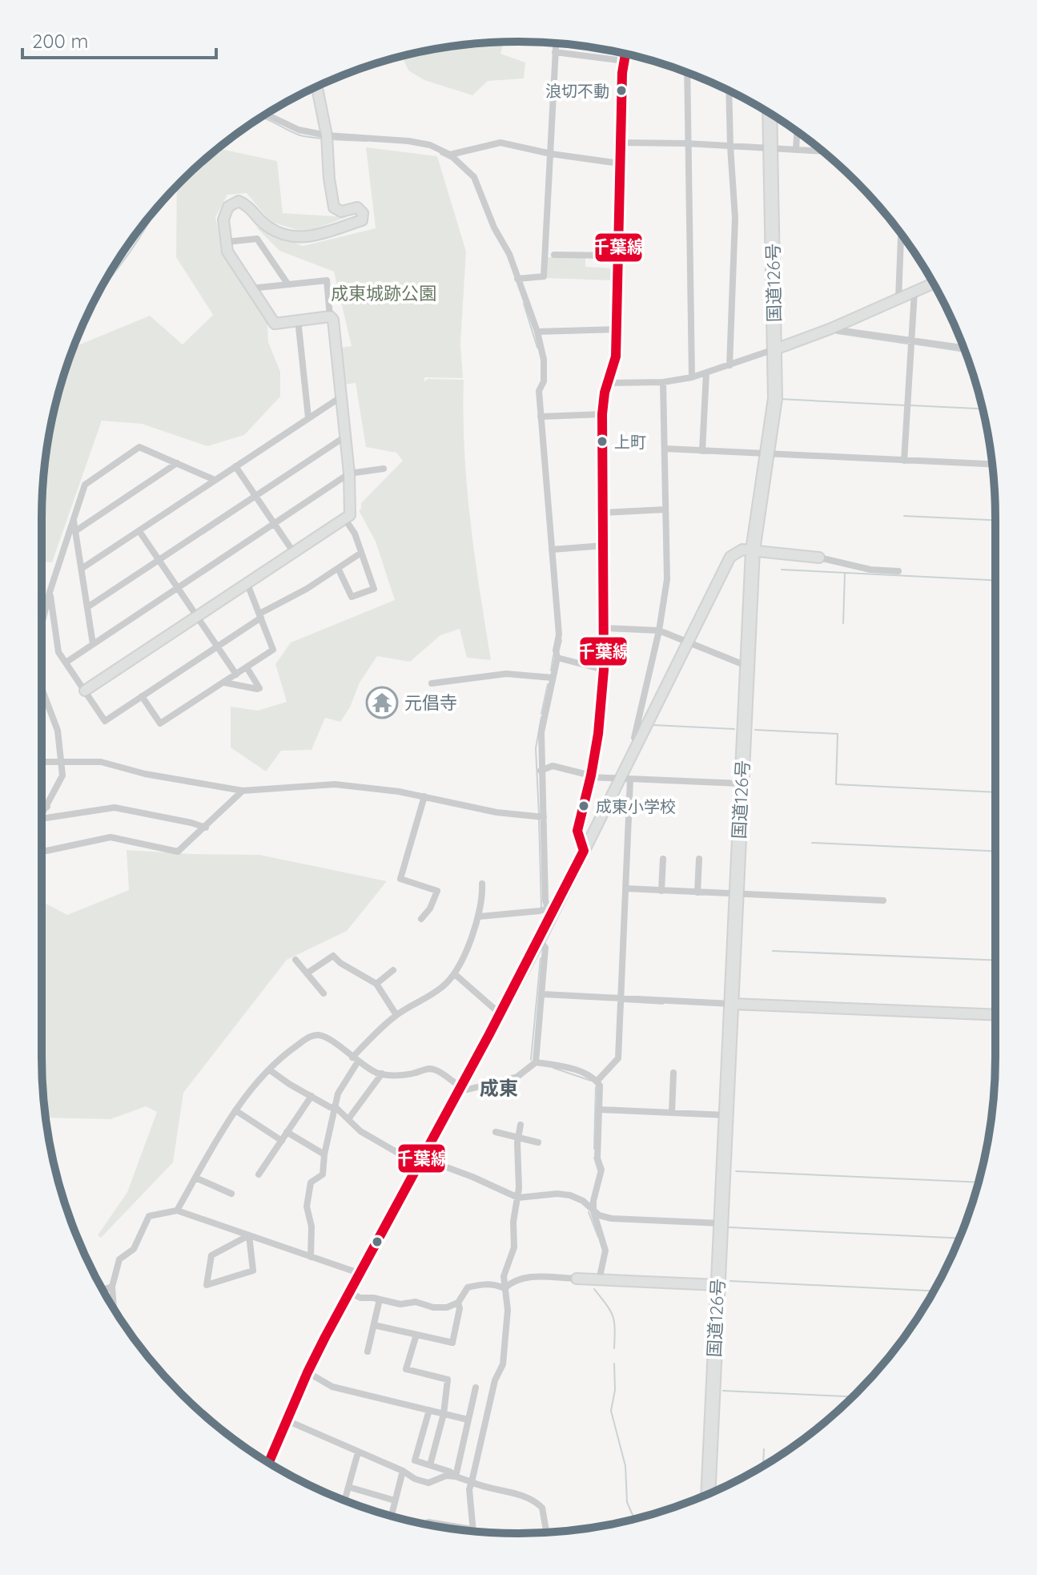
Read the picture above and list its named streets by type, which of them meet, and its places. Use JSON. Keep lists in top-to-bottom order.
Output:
{
  "streets": {
    "highway": ["国道126号"]
  },
  "districts": ["成東"],
  "parks": ["成東城跡公園"],
  "places": {
    "other": ["浪切不動", "上町", "成東小学校"],
    "temple": ["元倡寺"]
  },
  "lines": ["transit line 千葉線"],
  "scale_bar": "200 m"
}
